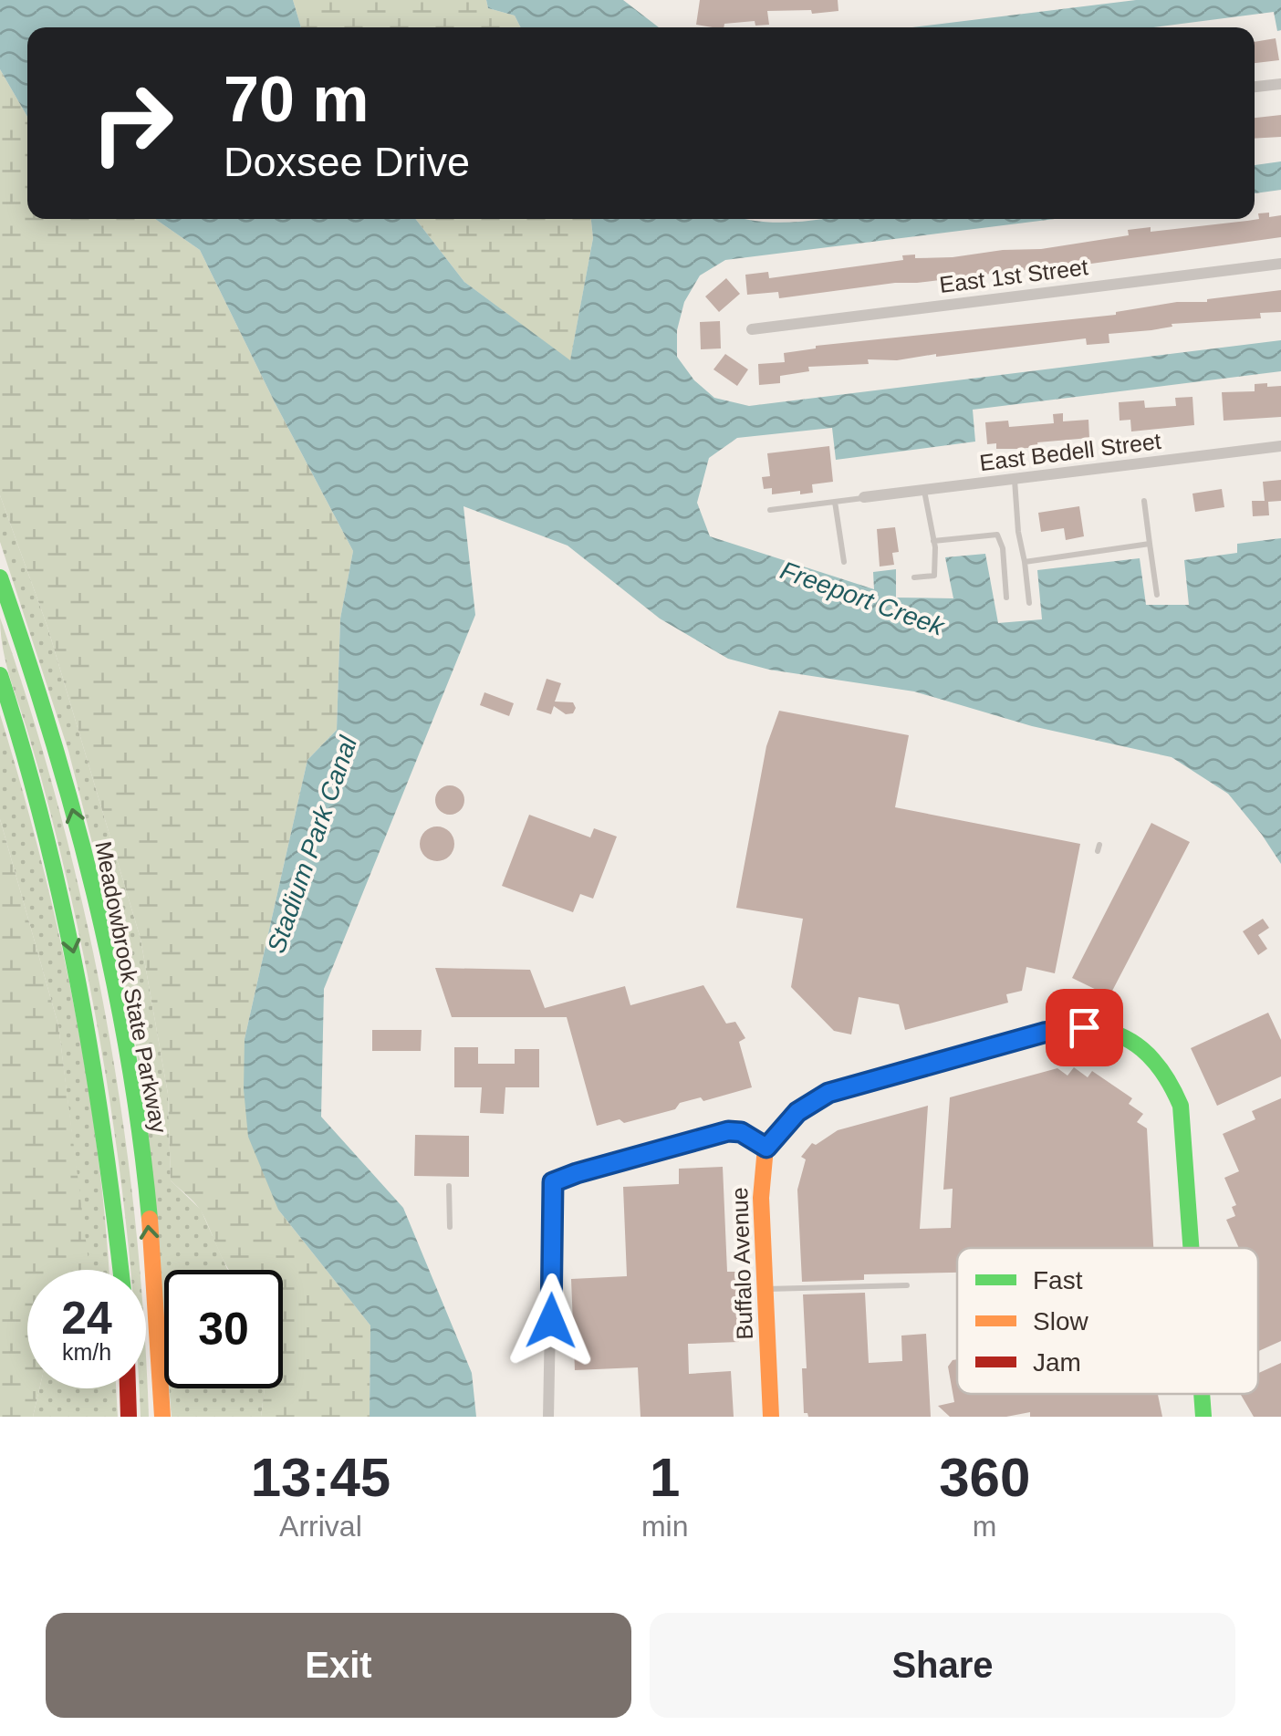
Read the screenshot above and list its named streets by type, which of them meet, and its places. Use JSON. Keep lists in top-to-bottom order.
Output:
{
  "streets": {
    "main road": ["Meadowbrook State Parkway", "Buffalo Avenue"],
    "street": ["East 1st Street", "East Bedell Street"]
  },
  "water": ["Freeport Creek", "Stadium Park Canal"],
  "legend": ["Fast", "Slow", "Jam"],
  "page": {
    "turn": ["70 m", "Doxsee Drive"],
    "speed": "24 km/h",
    "limit": "30",
    "eta": [
      "13:45",
      "Arrival",
      "1",
      "min",
      "360",
      "m"
    ],
    "buttons": ["Exit", "Share"]
  }
}
